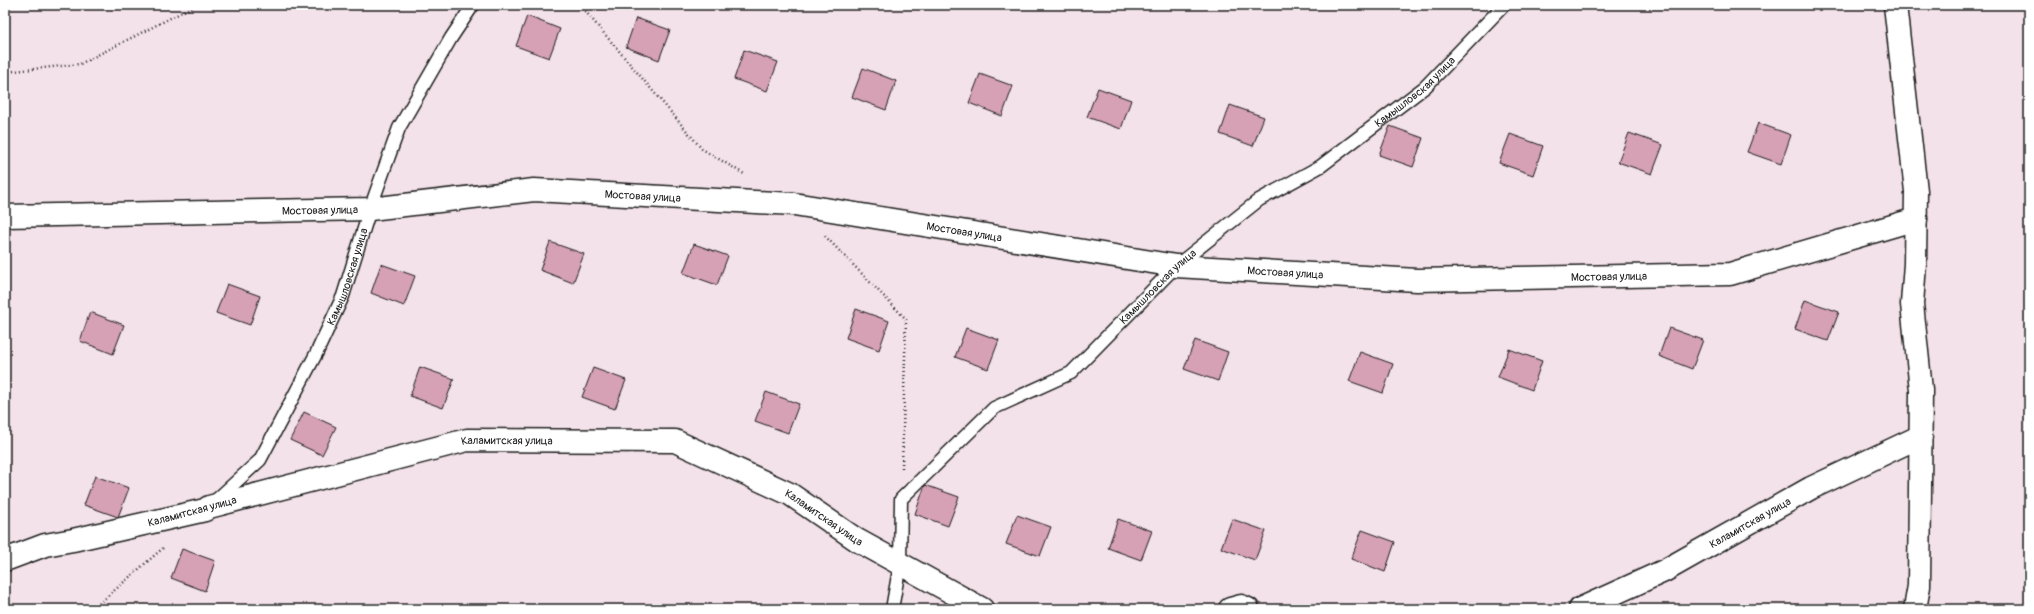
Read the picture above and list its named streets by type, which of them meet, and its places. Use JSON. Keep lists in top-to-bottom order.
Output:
{
  "streets": {
    "street": ["Мостовая улица", "Каламитская улица"],
    "lane": ["Камышловская улица"]
  },
  "crossings": [
    ["Камышловская улица", "Мостовая улица"],
    ["Камышловская улица", "Каламитская улица"]
  ]
}
